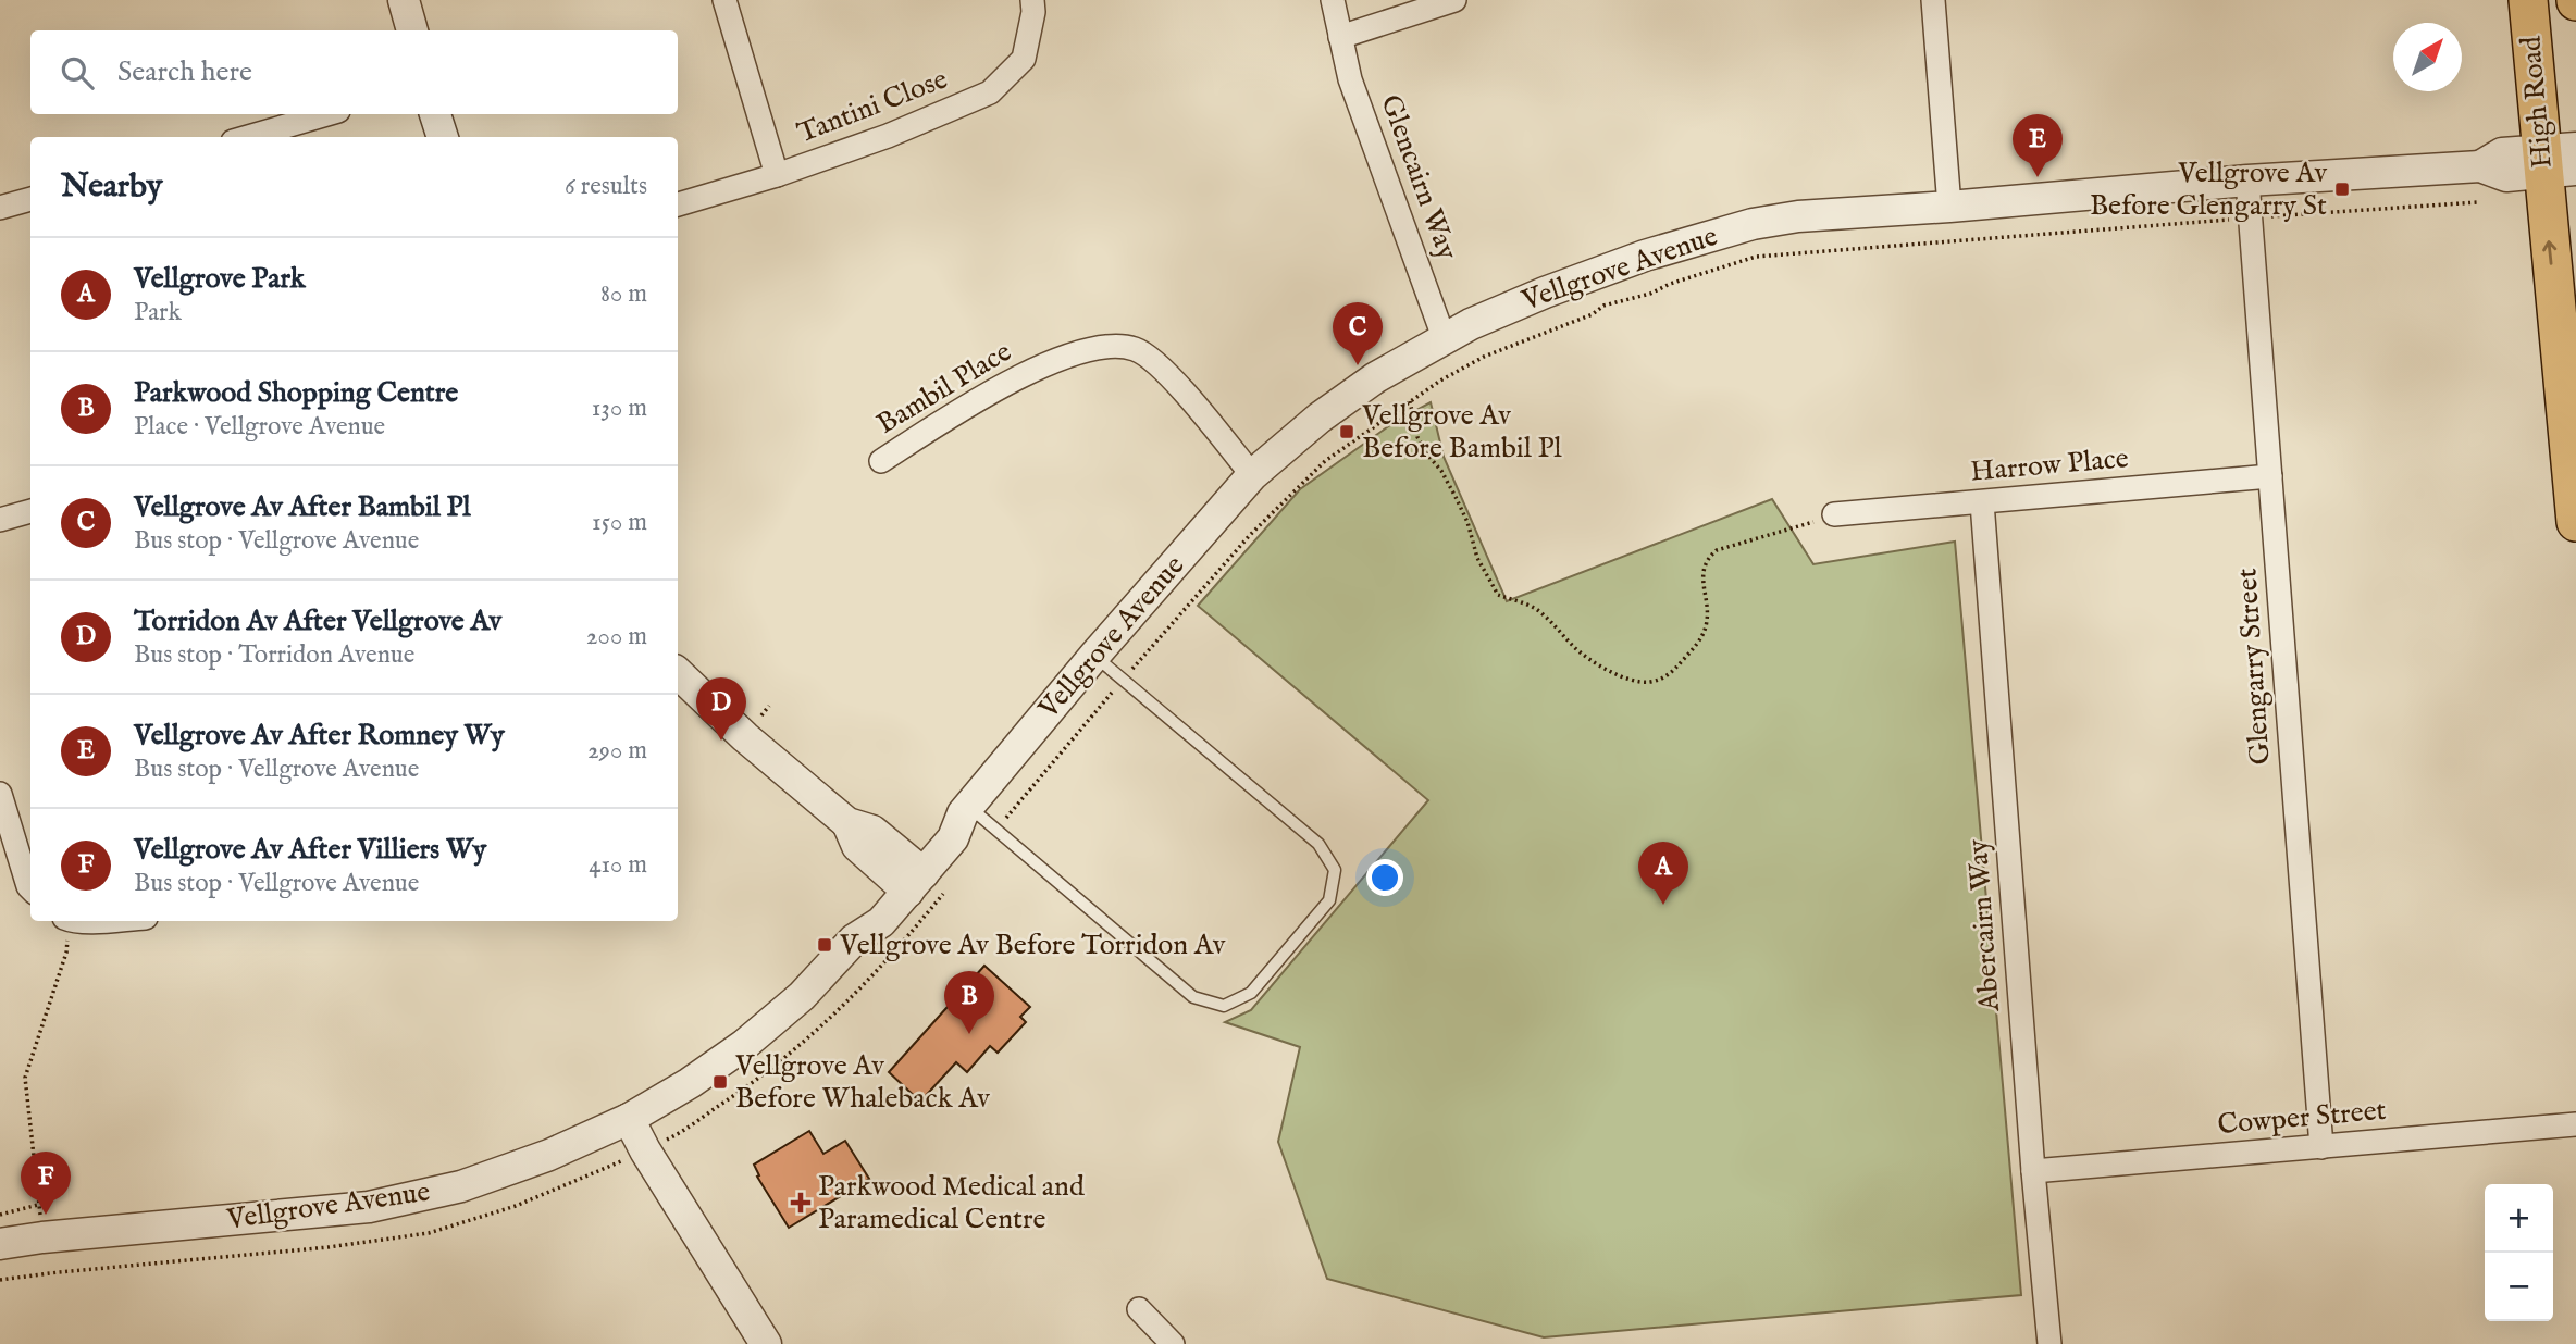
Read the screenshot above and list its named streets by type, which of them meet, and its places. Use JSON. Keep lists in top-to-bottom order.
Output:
{
  "streets": {
    "main road": ["High Road"],
    "street": [
      "Tantini Close",
      "Glencairn Way",
      "Vellgrove Avenue",
      "Bambil Place",
      "Harrow Place",
      "Glengarry Street",
      "Abercairn Way",
      "Cowper Street"
    ]
  },
  "crossings": [
    ["High Road", "Vellgrove Avenue"],
    ["Glencairn Way", "Vellgrove Avenue"],
    ["Vellgrove Avenue", "Bambil Place"],
    ["Vellgrove Avenue", "Glengarry Street"],
    ["Harrow Place", "Glengarry Street"],
    ["Harrow Place", "Abercairn Way"],
    ["Glengarry Street", "Cowper Street"],
    ["Abercairn Way", "Cowper Street"]
  ],
  "one_way": ["High Road"],
  "places": {
    "transit": [
      "Vellgrove Av Before Glengarry St",
      "Vellgrove Av Before Bambil Pl",
      "Vellgrove Av Before Torridon Av",
      "Vellgrove Av Before Whaleback Av"
    ],
    "health": ["Parkwood Medical and Paramedical Centre"]
  },
  "north": "top right",
  "page": {
    "search": "Search here",
    "pins": [
      "E",
      "C",
      "D",
      "A",
      "B",
      "F"
    ],
    "heading": ["Nearby", "6 results"],
    "list": [
      {
        "mark": "A",
        "name": "Vellgrove Park",
        "note": "Park",
        "value": "80 m"
      },
      {
        "mark": "B",
        "name": "Parkwood Shopping Centre",
        "note": "Place · Vellgrove Avenue",
        "value": "130 m"
      },
      {
        "mark": "C",
        "name": "Vellgrove Av After Bambil Pl",
        "note": "Bus stop · Vellgrove Avenue",
        "value": "150 m"
      },
      {
        "mark": "D",
        "name": "Torridon Av After Vellgrove Av",
        "note": "Bus stop · Torridon Avenue",
        "value": "200 m"
      },
      {
        "mark": "E",
        "name": "Vellgrove Av After Romney Wy",
        "note": "Bus stop · Vellgrove Avenue",
        "value": "290 m"
      },
      {
        "mark": "F",
        "name": "Vellgrove Av After Villiers Wy",
        "note": "Bus stop · Vellgrove Avenue",
        "value": "410 m"
      }
    ],
    "map_buttons": ["+", "−"]
  }
}
